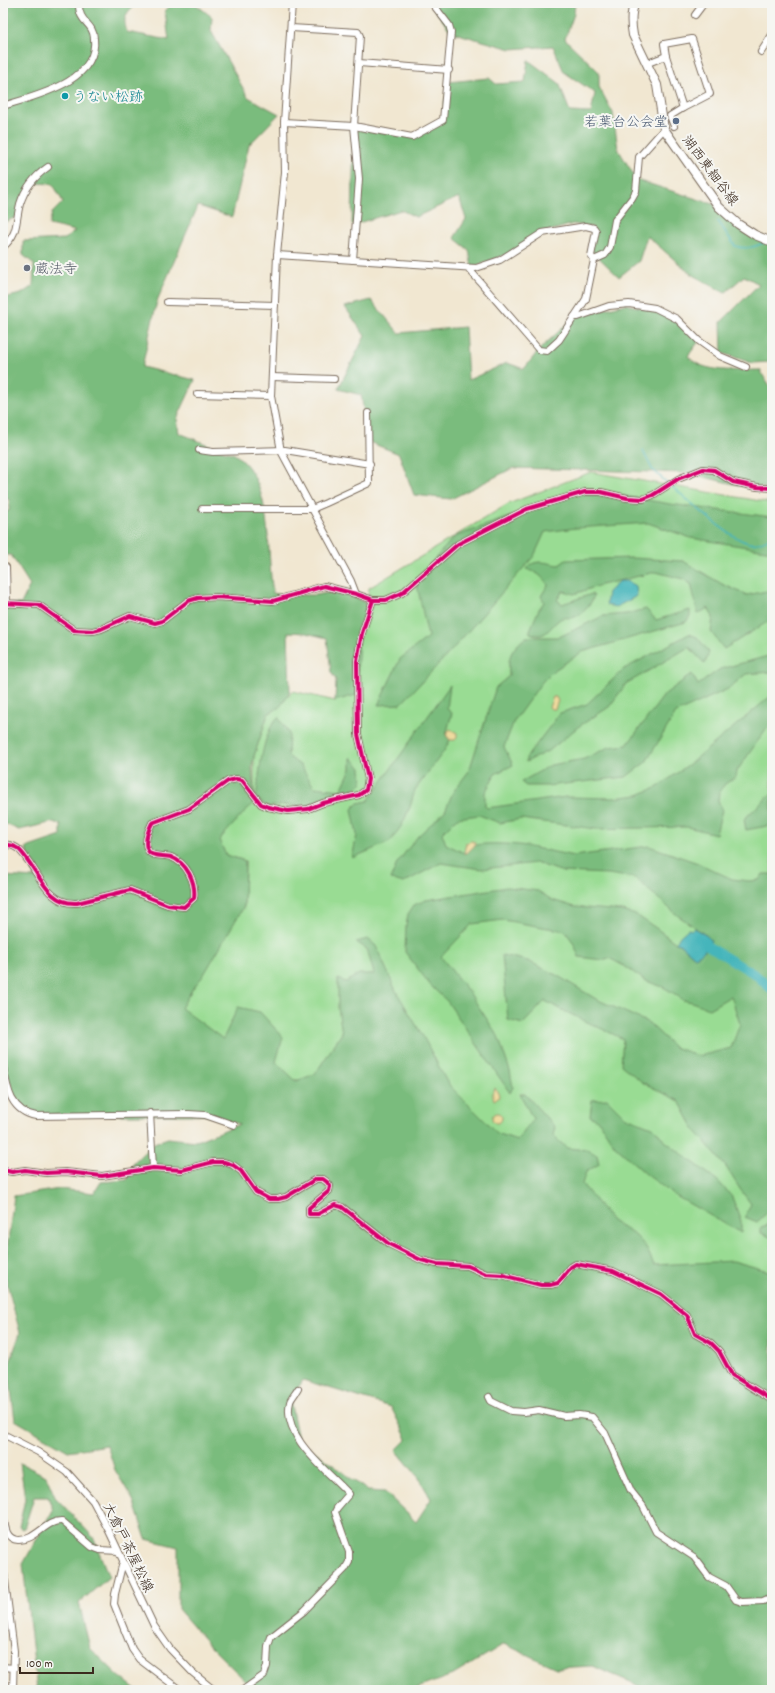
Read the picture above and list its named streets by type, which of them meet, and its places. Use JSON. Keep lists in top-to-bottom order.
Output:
{
  "streets": {
    "main road": ["湖西東細谷線"],
    "street": ["大倉戸茶屋松線"]
  },
  "places": ["うない松跡", "若葉台公会堂", "蔵法寺"],
  "scale_bar": "100 m"
}
